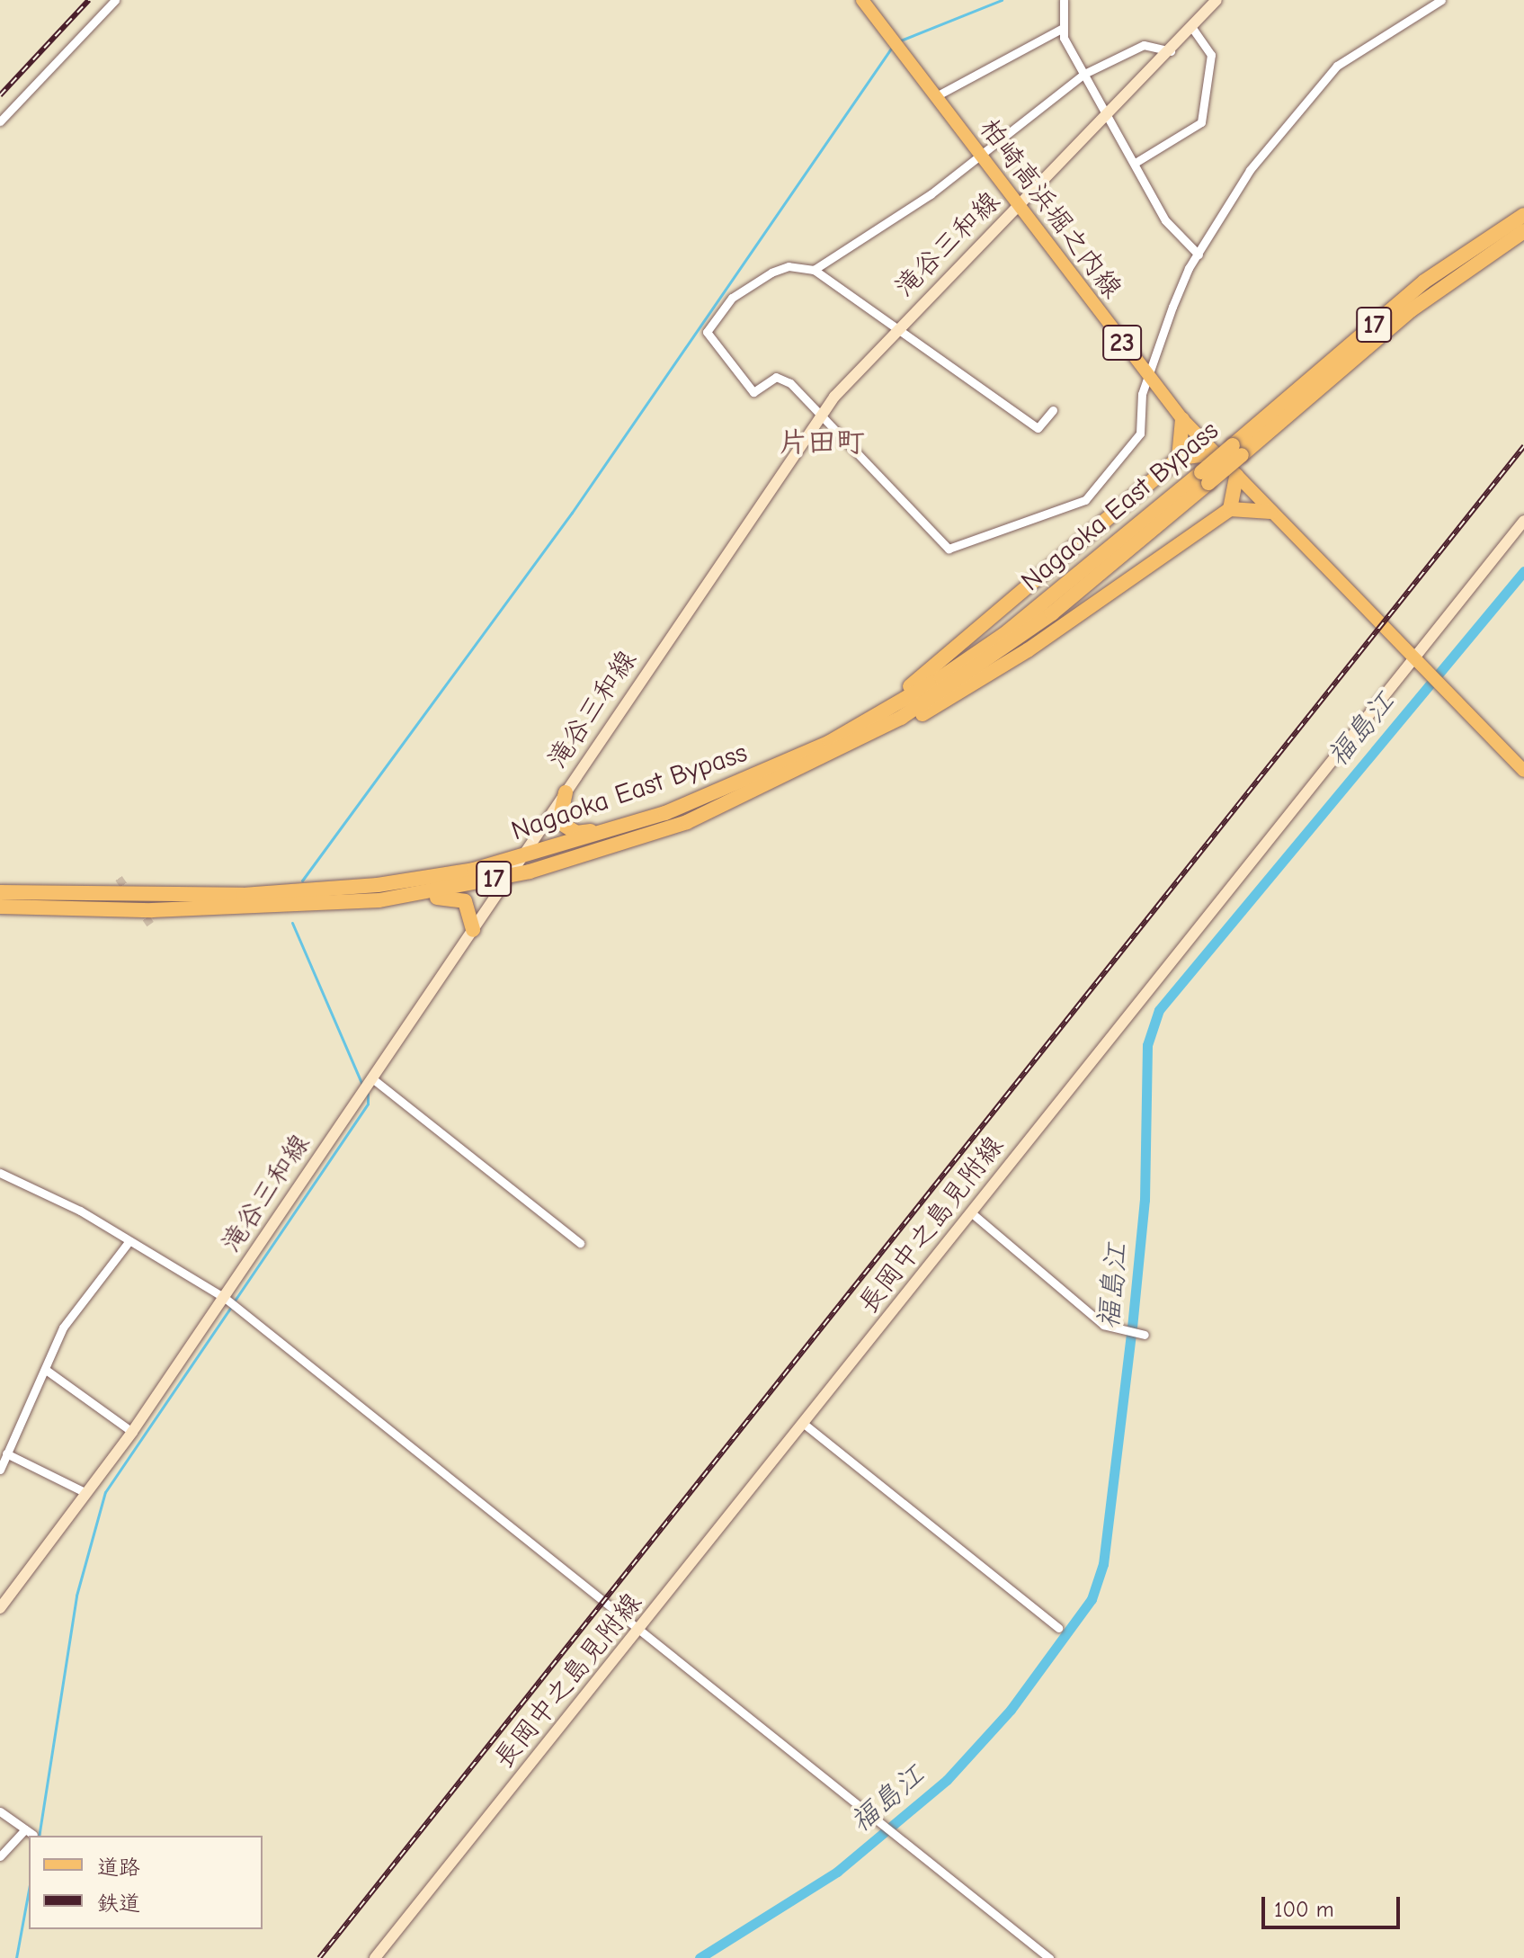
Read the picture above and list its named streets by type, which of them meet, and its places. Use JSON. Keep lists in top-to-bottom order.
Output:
{
  "streets": {
    "highway": ["17", "Nagaoka East Bypass"],
    "main road": [
      "柏崎高浜堀之内線",
      "滝谷三和線",
      "23",
      "長岡中之島見附線"
    ]
  },
  "crossings": [
    ["柏崎高浜堀之内線", "滝谷三和線"],
    ["柏崎高浜堀之内線", "23"],
    ["柏崎高浜堀之内線", "長岡中之島見附線"],
    ["滝谷三和線", "Nagaoka East Bypass"],
    ["23", "長岡中之島見附線"]
  ],
  "districts": ["片田町"],
  "water": ["福島江"],
  "legend": ["道路", "鉄道"],
  "scale_bar": "100 m"
}
